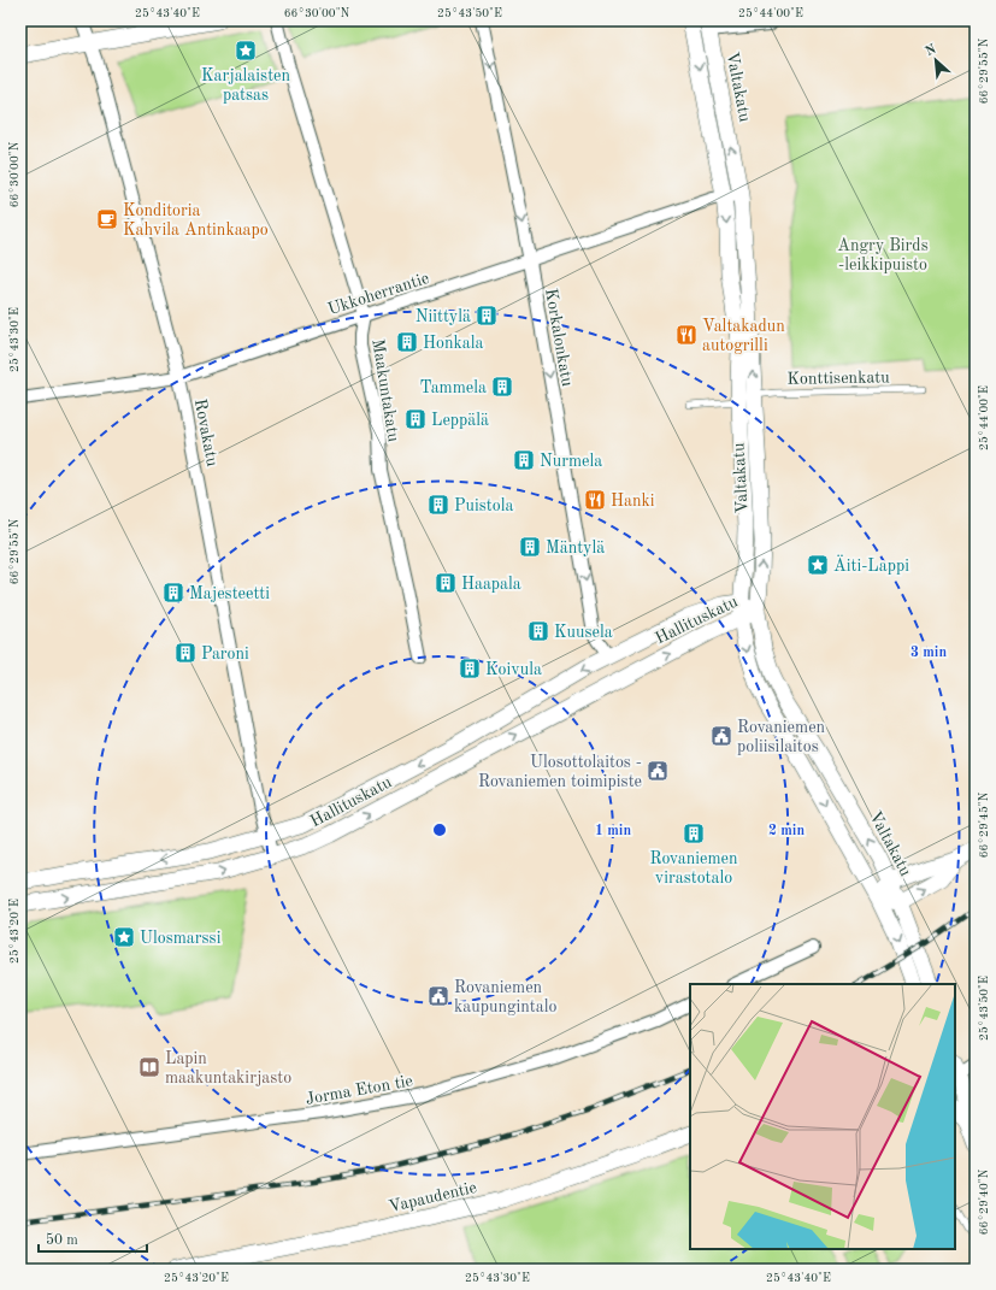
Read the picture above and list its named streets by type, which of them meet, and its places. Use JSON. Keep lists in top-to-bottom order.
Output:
{
  "streets": {
    "street": [
      "Valtakatu",
      "Ukkoherrantie",
      "Korkalonkatu",
      "Maakuntakatu",
      "Rovakatu",
      "Hallituskatu",
      "Jorma Eton tie",
      "Vapaudentie"
    ],
    "lane": ["Konttisenkatu"]
  },
  "crossings": [
    ["Valtakatu", "Ukkoherrantie"],
    ["Valtakatu", "Konttisenkatu"],
    ["Valtakatu", "Hallituskatu"],
    ["Ukkoherrantie", "Korkalonkatu"],
    ["Ukkoherrantie", "Maakuntakatu"],
    ["Ukkoherrantie", "Rovakatu"],
    ["Korkalonkatu", "Hallituskatu"],
    ["Rovakatu", "Hallituskatu"]
  ],
  "one_way": ["Korkalonkatu"],
  "parks": ["Angry Birds -leikkipuisto"],
  "places": {
    "place": ["Karjalaisten patsas", "Äiti-Lappi", "Ulosmarssi"],
    "cafe": ["Konditoria Kahvila Antinkaapo"],
    "building": [
      "Niittylä",
      "Honkala",
      "Tammela",
      "Leppälä",
      "Nurmela",
      "Puistola",
      "Mäntylä",
      "Haapala",
      "Majesteetti",
      "Kuusela",
      "Paroni",
      "Koivula",
      "Rovaniemen virastotalo"
    ],
    "restaurant": ["Valtakadun autogrilli", "Hanki"],
    "public building": ["Rovaniemen poliisilaitos", "Ulosottolaitos - Rovaniemen toimipiste", "Rovaniemen kaupungintalo"],
    "library": ["Lapin maakuntakirjasto"]
  },
  "scale_bar": "50 m",
  "north": "top left",
  "coordinates": [
    "25°43'40\"E",
    "66°30'00\"N",
    "25°43'50\"E",
    "25°44'00\"E",
    "66°29'55\"N",
    "25°43'30\"E",
    "66°29'45\"N",
    "25°43'20\"E",
    "66°29'40\"N"
  ],
  "rings": ["3 min", "1 min", "2 min"]
}
